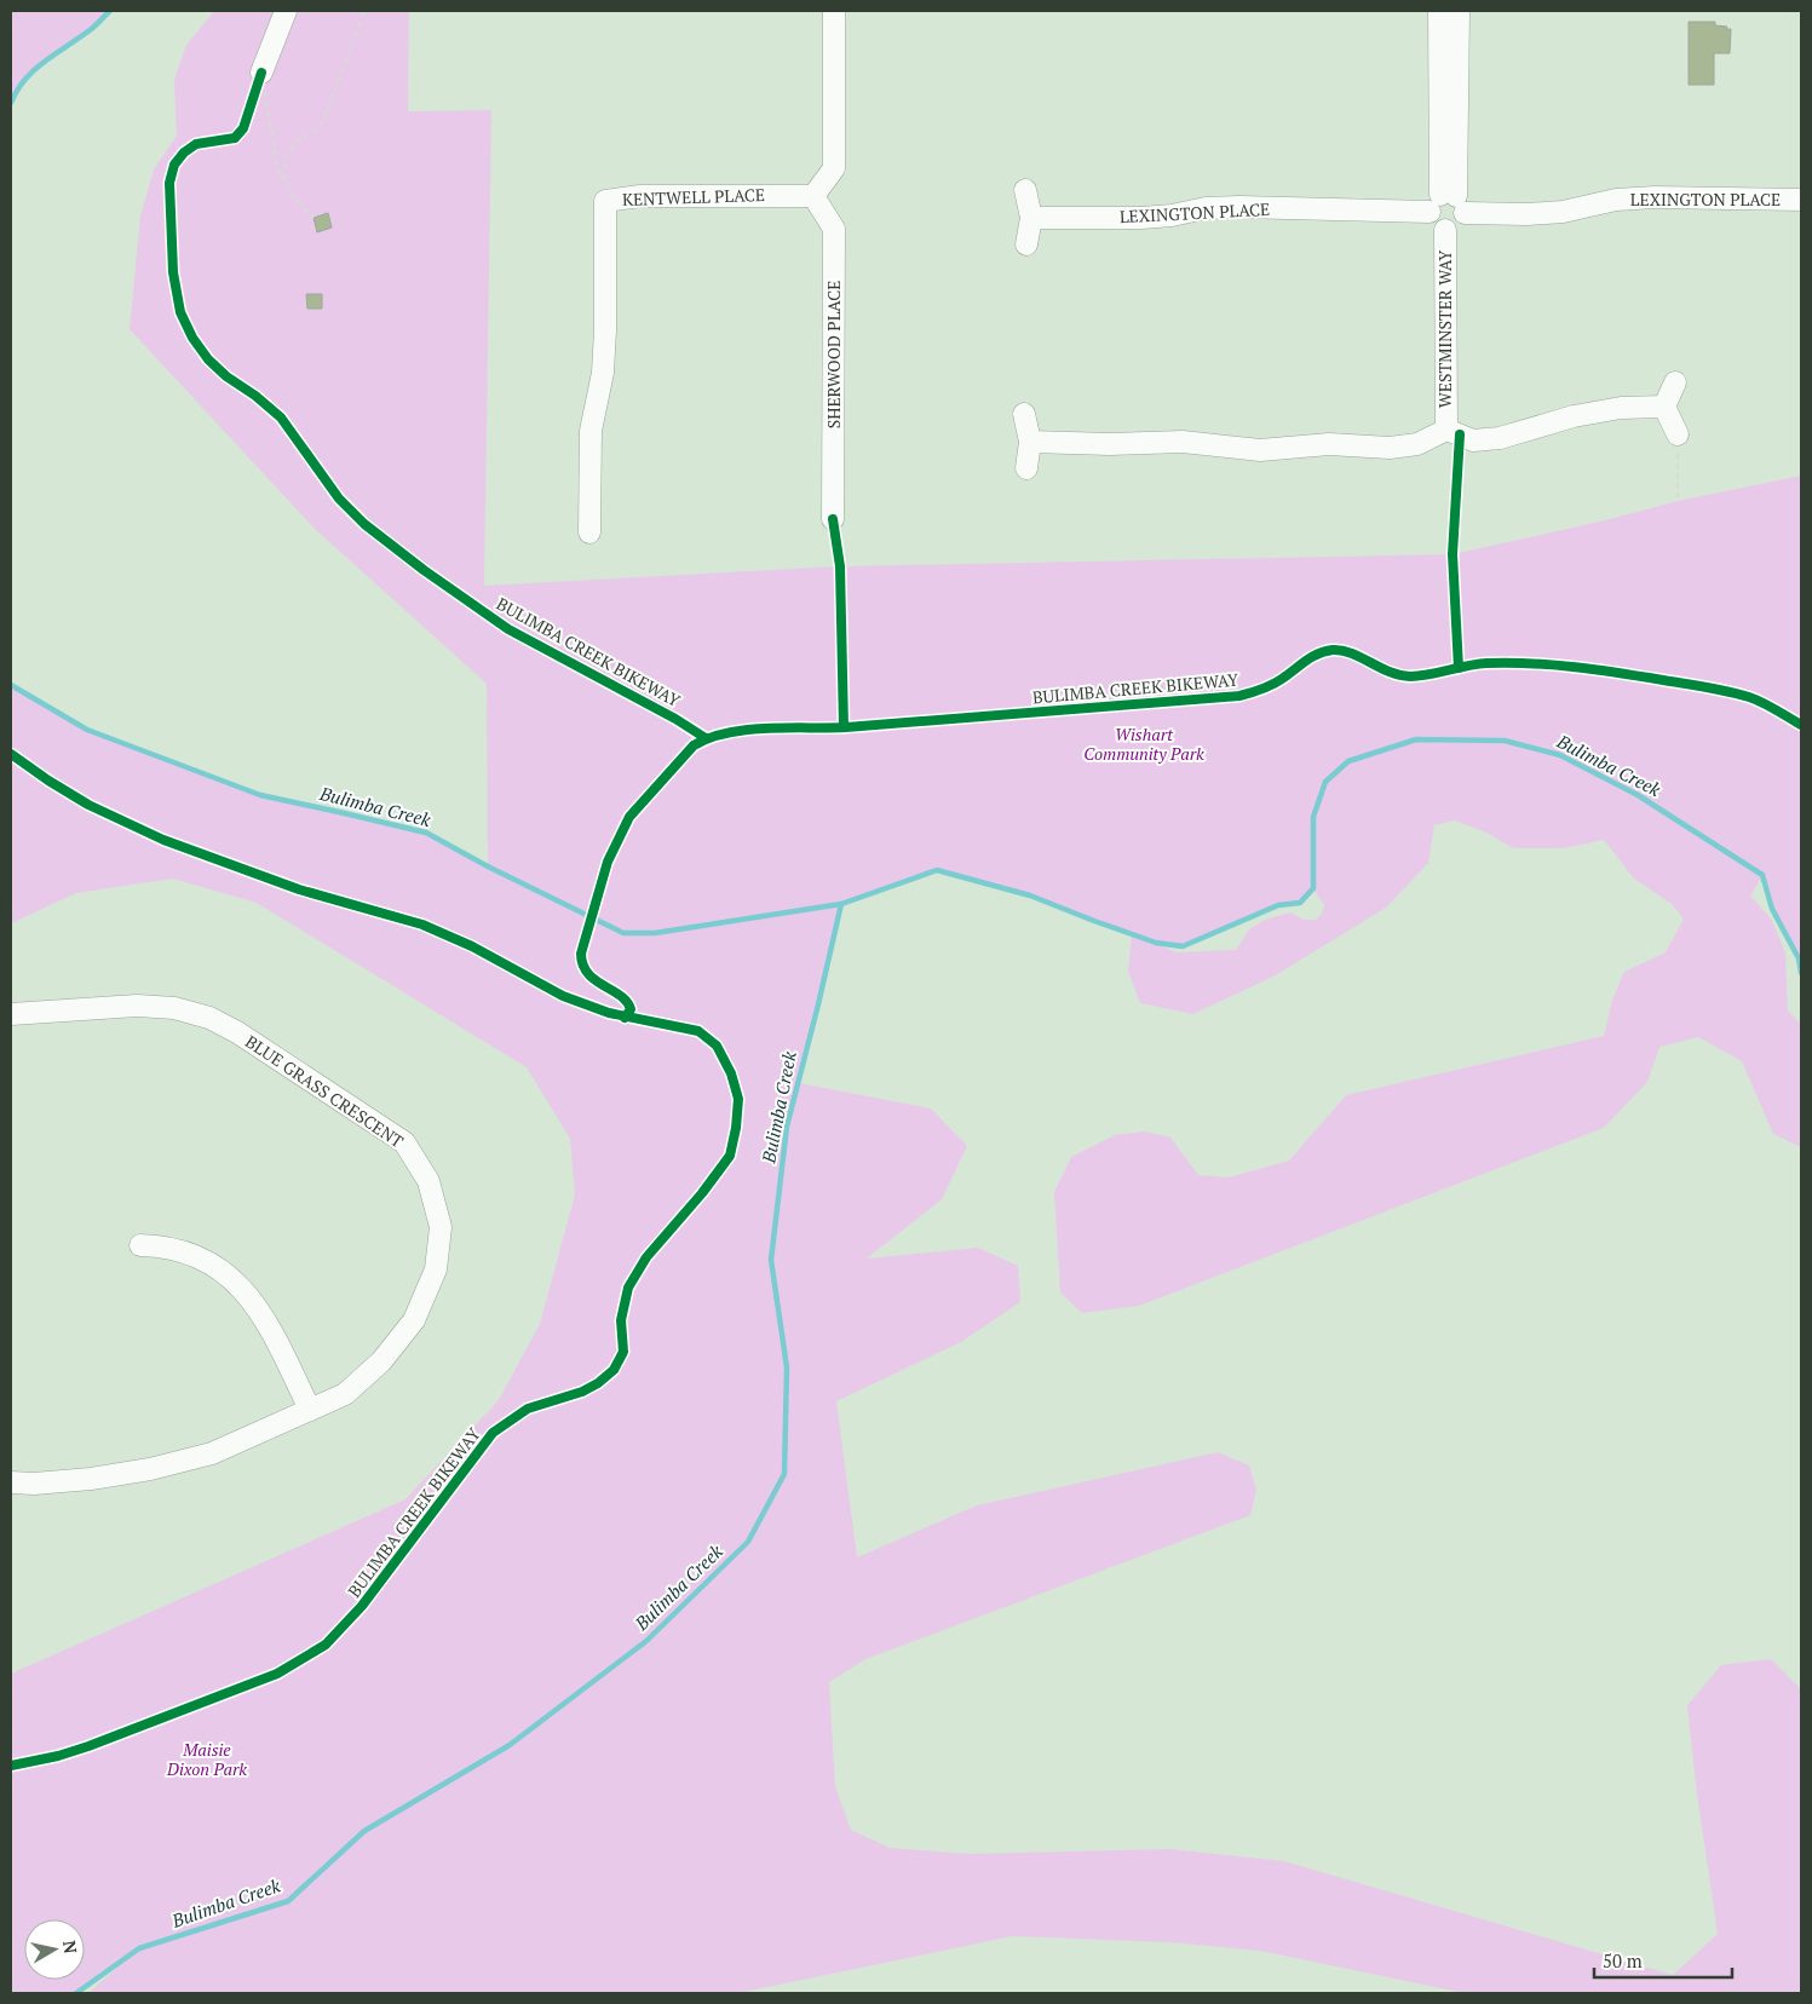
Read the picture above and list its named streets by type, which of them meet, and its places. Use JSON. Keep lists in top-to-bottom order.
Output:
{
  "streets": {
    "street": [
      "KENTWELL PLACE",
      "LEXINGTON PLACE",
      "WESTMINSTER WAY",
      "SHERWOOD PLACE",
      "BLUE GRASS CRESCENT"
    ],
    "cycle path": ["BULIMBA CREEK BIKEWAY"]
  },
  "crossings": [
    ["KENTWELL PLACE", "SHERWOOD PLACE"],
    ["LEXINGTON PLACE", "WESTMINSTER WAY"]
  ],
  "water": ["Bulimba Creek"],
  "parks": ["Wishart Community Park", "Maisie Dixon Park"],
  "scale_bar": "50 m",
  "north": "right"
}
